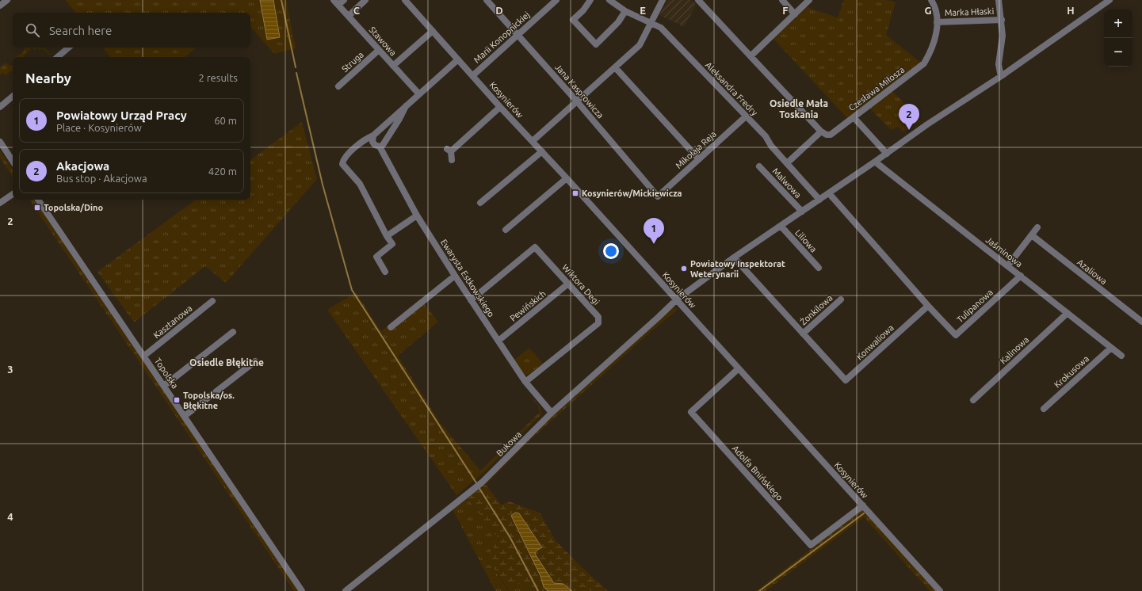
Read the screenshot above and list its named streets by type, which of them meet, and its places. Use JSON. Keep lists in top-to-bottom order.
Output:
{
  "streets": {
    "street": [
      "Marka Hłaski",
      "Marii Konopnickiej",
      "Stawowa",
      "Struga",
      "Aleksandra Fredry",
      "Czesława Miłosza",
      "Jana Kasprowicza",
      "Kosynierów",
      "Mikołaja Reja",
      "Malwowa",
      "Liliowa",
      "Jaśminowa",
      "Azaliowa",
      "Ewarysta Estkowskiego",
      "Wiktora Degi",
      "Pewińskich",
      "Tulipanowa",
      "Żonkilowa",
      "Kasztanowa",
      "Konwaliowa",
      "Kalinowa",
      "Krokusowa",
      "Topolska",
      "Bukowa",
      "Adolfa Bnińskiego"
    ]
  },
  "crossings": [
    ["Marka Hłaski", "Czesława Miłosza"],
    ["Marii Konopnickiej", "Jana Kasprowicza"],
    ["Marii Konopnickiej", "Kosynierów"],
    ["Stawowa", "Struga"],
    ["Aleksandra Fredry", "Mikołaja Reja"],
    ["Aleksandra Fredry", "Bukowa"],
    ["Jana Kasprowicza", "Mikołaja Reja"],
    ["Kosynierów", "Bukowa"],
    ["Kosynierów", "Adolfa Bnińskiego"],
    ["Malwowa", "Bukowa"],
    ["Liliowa", "Bukowa"],
    ["Jaśminowa", "Tulipanowa"],
    ["Jaśminowa", "Kalinowa"],
    ["Jaśminowa", "Krokusowa"],
    ["Jaśminowa", "Bukowa"],
    ["Ewarysta Estkowskiego", "Wiktora Degi"],
    ["Ewarysta Estkowskiego", "Pewińskich"],
    ["Ewarysta Estkowskiego", "Bukowa"],
    ["Wiktora Degi", "Pewińskich"],
    ["Tulipanowa", "Konwaliowa"],
    ["Żonkilowa", "Konwaliowa"],
    ["Kasztanowa", "Topolska"],
    ["Konwaliowa", "Bukowa"]
  ],
  "districts": ["Osiedle Mała Toskania", "Osiedle Błękitne"],
  "places": {
    "transit": ["Kosynierów/Mickiewicza", "Topolska/Dino", "Topolska/os. Błękitne"],
    "other": ["Powiatowy Inspektorat Weterynarii"]
  },
  "page": {
    "map_buttons": ["+", "−"],
    "search": "Search here",
    "heading": ["Nearby", "2 results"],
    "list": [
      {
        "mark": "1",
        "name": "Powiatowy Urząd Pracy",
        "note": "Place · Kosynierów",
        "value": "60 m"
      },
      {
        "mark": "2",
        "name": "Akacjowa",
        "note": "Bus stop · Akacjowa",
        "value": "420 m"
      }
    ],
    "pins": ["2", "1"]
  },
  "grid": {
    "columns": [
      "C",
      "D",
      "E",
      "F",
      "G",
      "H"
    ],
    "rows": ["2", "3", "4"]
  }
}
